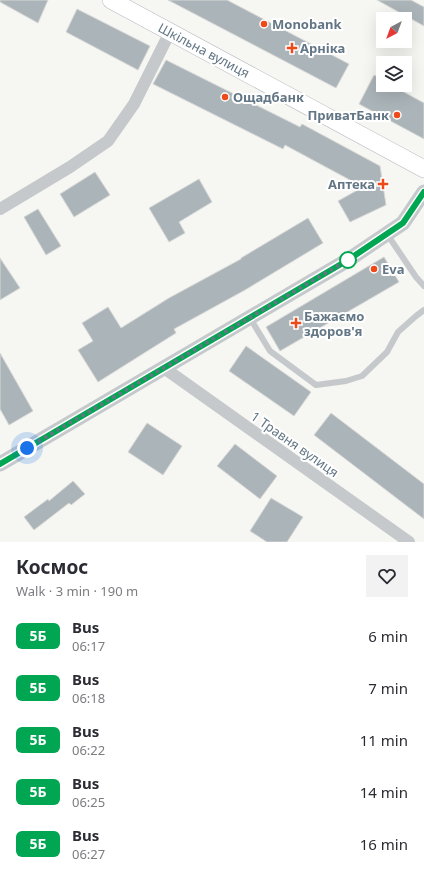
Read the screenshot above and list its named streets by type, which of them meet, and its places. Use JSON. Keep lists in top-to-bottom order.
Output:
{
  "streets": {
    "main road": ["Шкільна вулиця"],
    "street": ["1 Травня вулиця"]
  },
  "places": {
    "other": [
      "Monobank",
      "Ощадбанк",
      "ПриватБанк",
      "Eva"
    ],
    "health": ["Арніка", "Аптека", "Бажаємо здоров'я"]
  },
  "lines": ["bus line 5Б"],
  "north": "bottom left",
  "page": {
    "heading": ["Космос", "Walk · 3 min · 190 m"],
    "list": [
      {
        "mark": "5Б",
        "name": "Bus",
        "note": "06:17",
        "value": "6 min"
      },
      {
        "mark": "5Б",
        "name": "Bus",
        "note": "06:18",
        "value": "7 min"
      },
      {
        "mark": "5Б",
        "name": "Bus",
        "note": "06:22",
        "value": "11 min"
      },
      {
        "mark": "5Б",
        "name": "Bus",
        "note": "06:25",
        "value": "14 min"
      },
      {
        "mark": "5Б",
        "name": "Bus",
        "note": "06:27",
        "value": "16 min"
      }
    ]
  }
}
